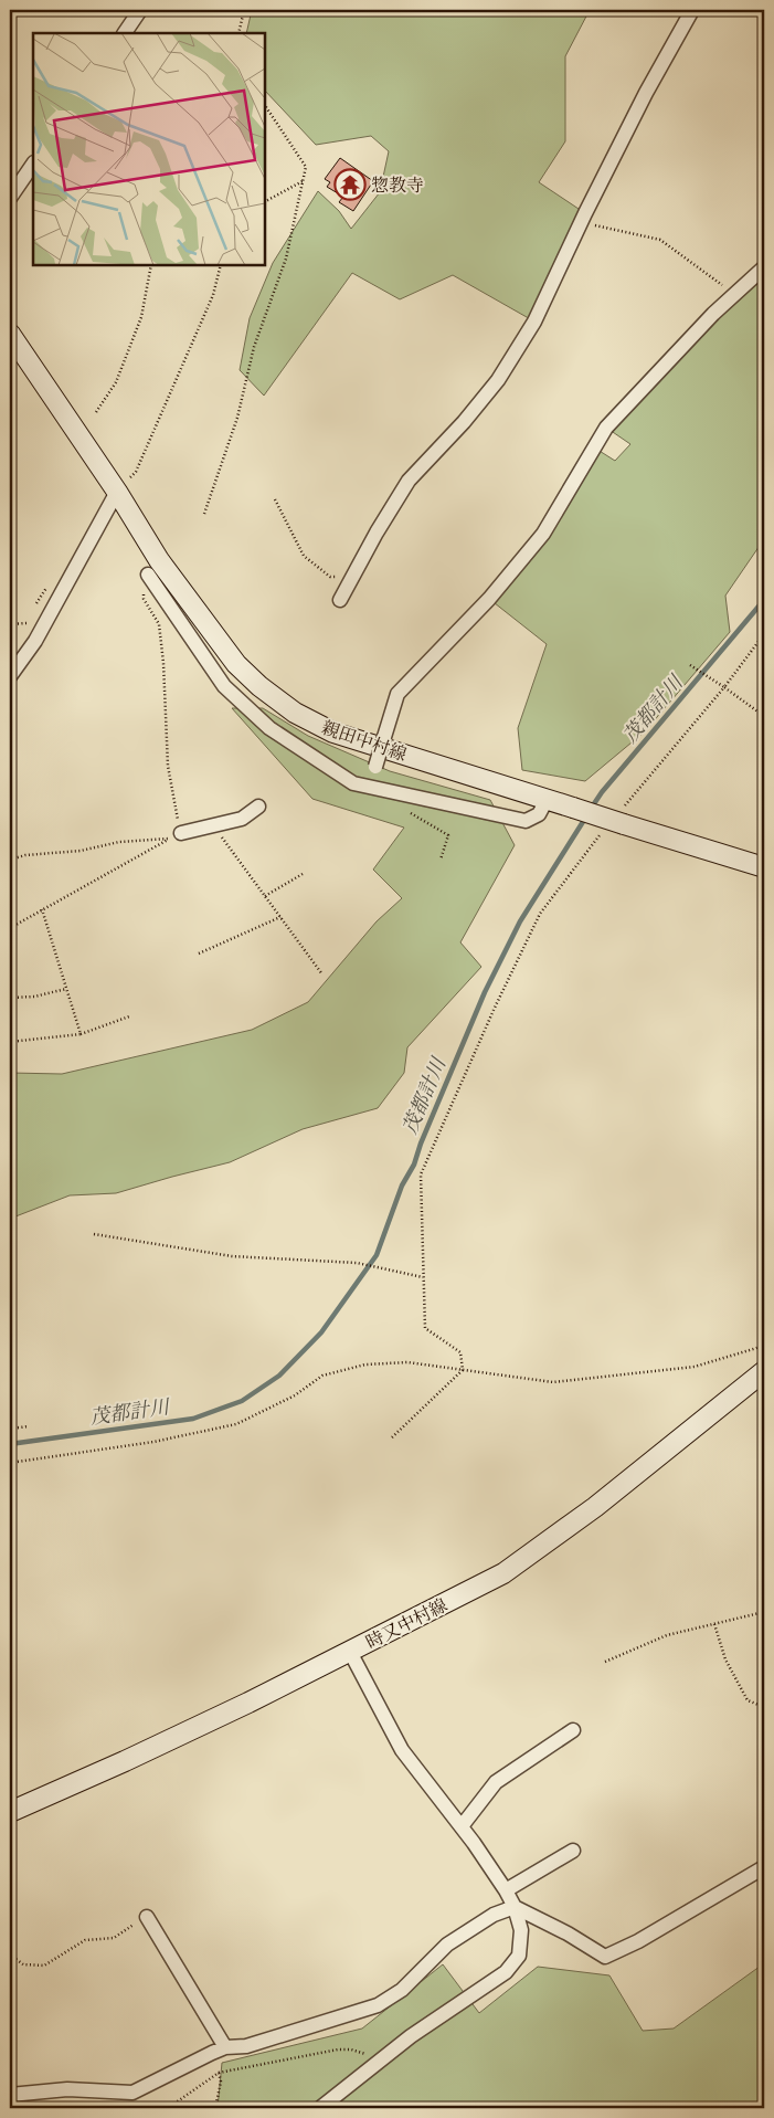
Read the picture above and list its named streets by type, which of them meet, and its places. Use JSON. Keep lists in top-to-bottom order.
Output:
{
  "streets": {
    "main road": ["親田中村線", "時又中村線"]
  },
  "water": ["茂都計川"],
  "places": {
    "temple": ["惣教寺"]
  }
}
